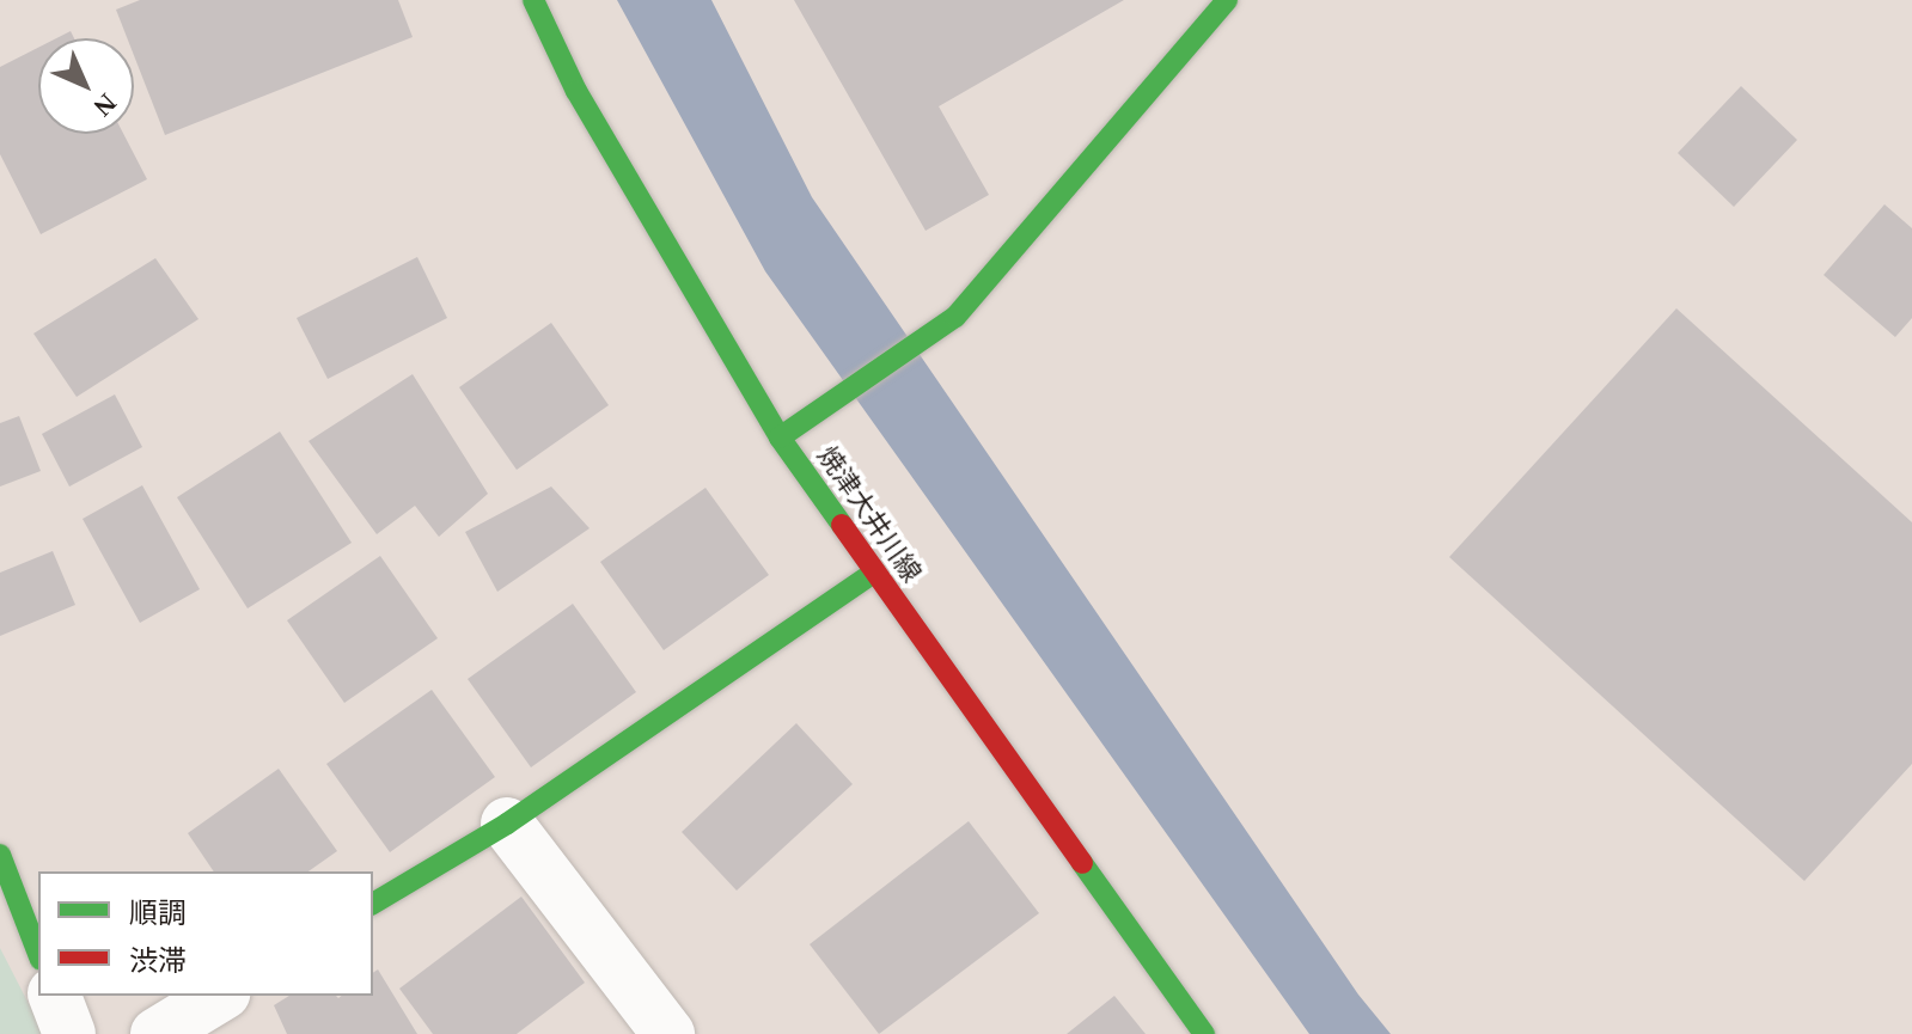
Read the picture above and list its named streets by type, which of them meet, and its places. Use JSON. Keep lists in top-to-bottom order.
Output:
{
  "streets": {
    "street": ["焼津大井川線"]
  },
  "legend": ["順調", "渋滞"],
  "north": "bottom right"
}
